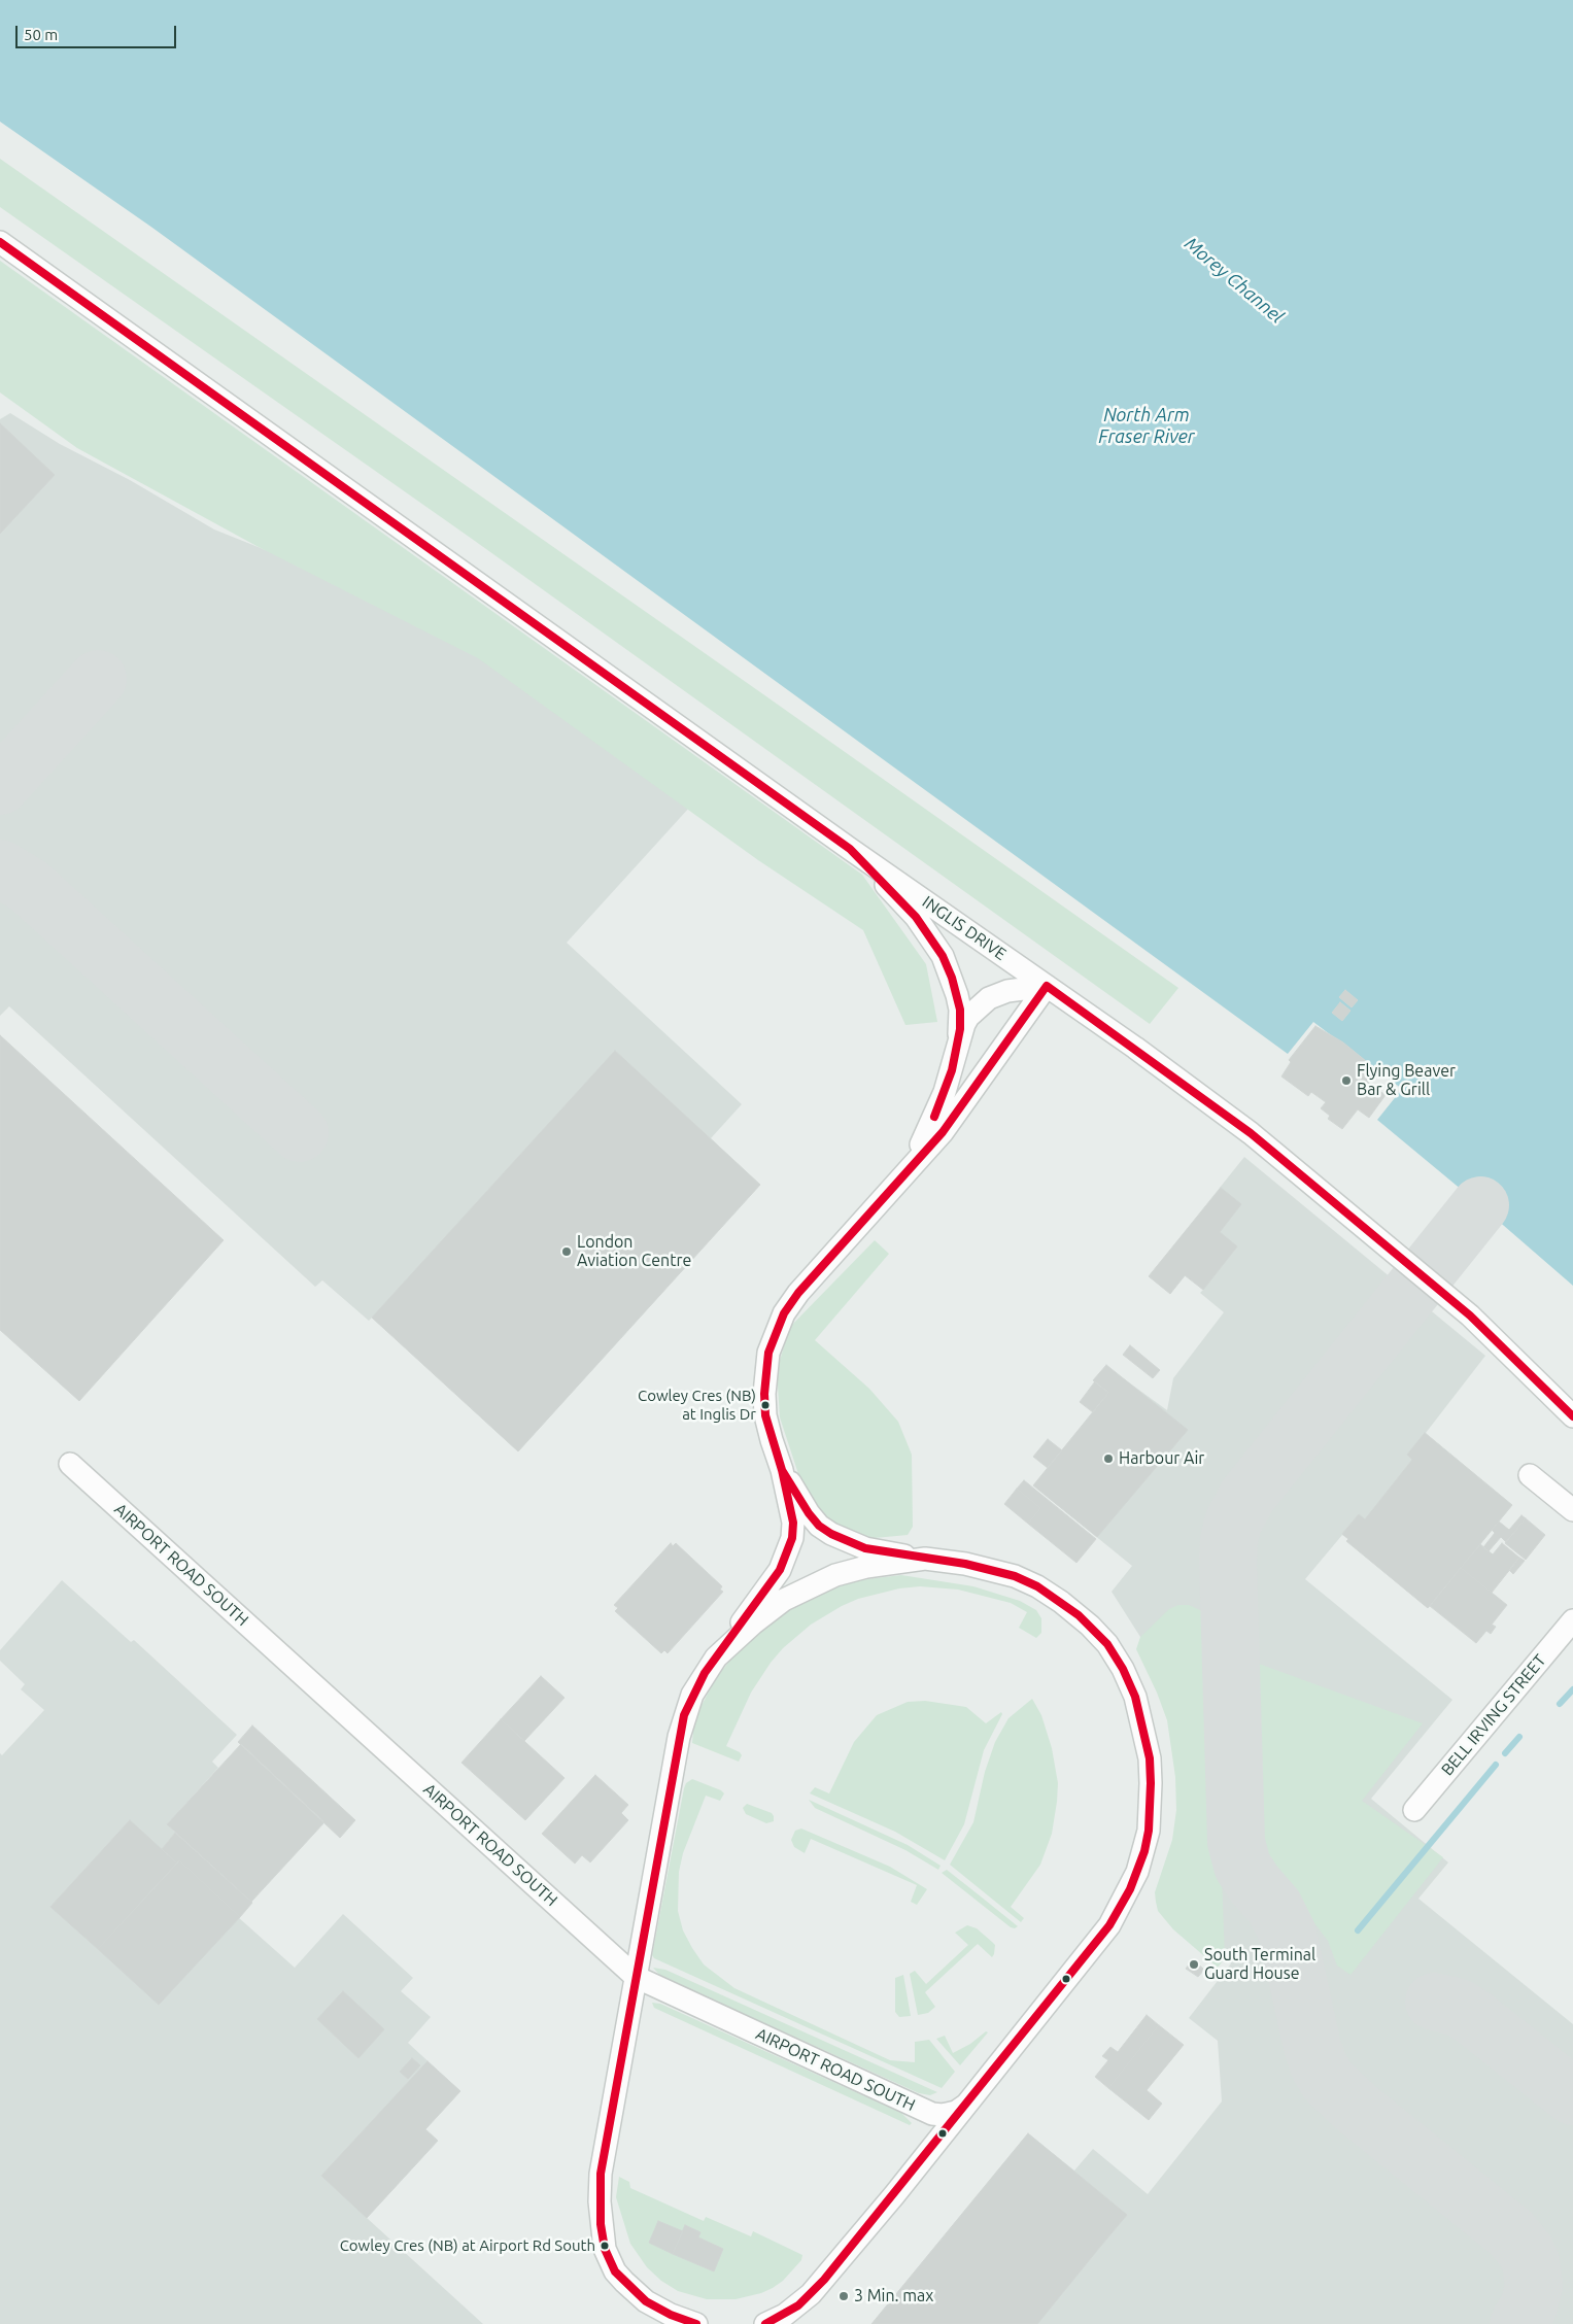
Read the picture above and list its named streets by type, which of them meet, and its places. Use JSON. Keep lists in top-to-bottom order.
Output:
{
  "streets": {
    "street": ["INGLIS DRIVE", "AIRPORT ROAD SOUTH", "BELL IRVING STREET"]
  },
  "water": ["Morey Channel", "North Arm Fraser River"],
  "places": [
    "Flying Beaver Bar & Grill",
    "London Aviation Centre",
    "Cowley Cres (NB) at Inglis Dr",
    "Harbour Air",
    "South Terminal Guard House",
    "Cowley Cres (NB) at Airport Rd South",
    "3 Min. max"
  ],
  "scale_bar": "50 m"
}
